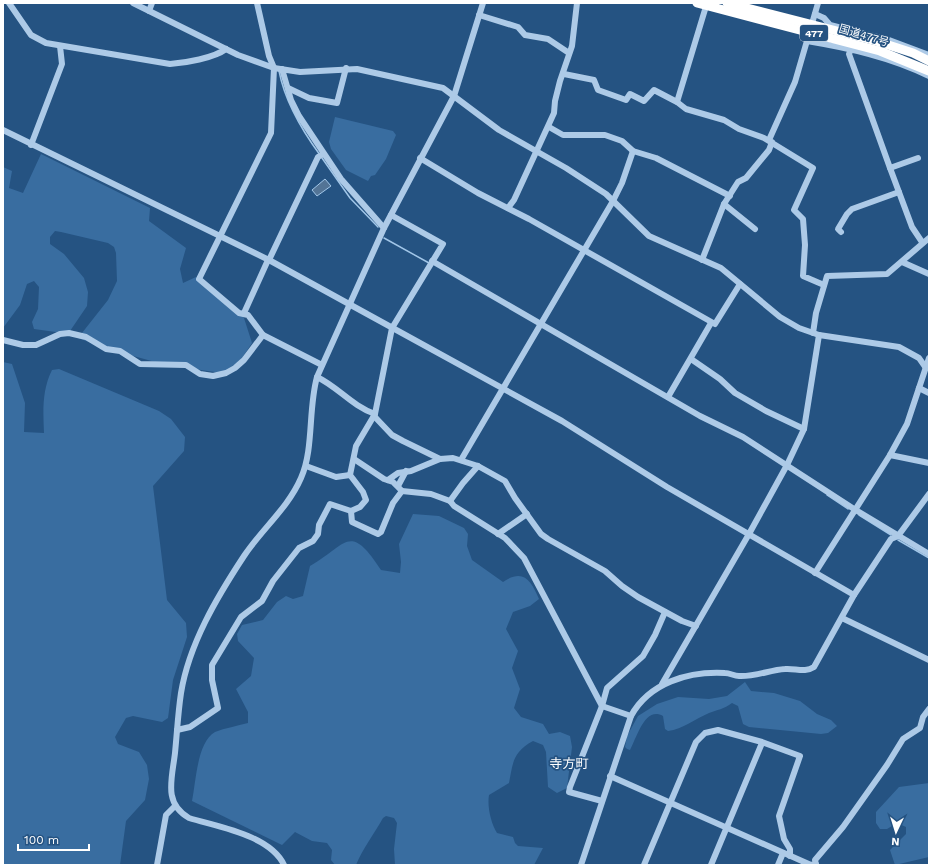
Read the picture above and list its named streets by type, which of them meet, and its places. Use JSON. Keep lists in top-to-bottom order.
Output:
{
  "streets": {
    "highway": ["477", "国道477号"]
  },
  "districts": ["寺方町"],
  "scale_bar": "100 m",
  "north": "bottom"
}
